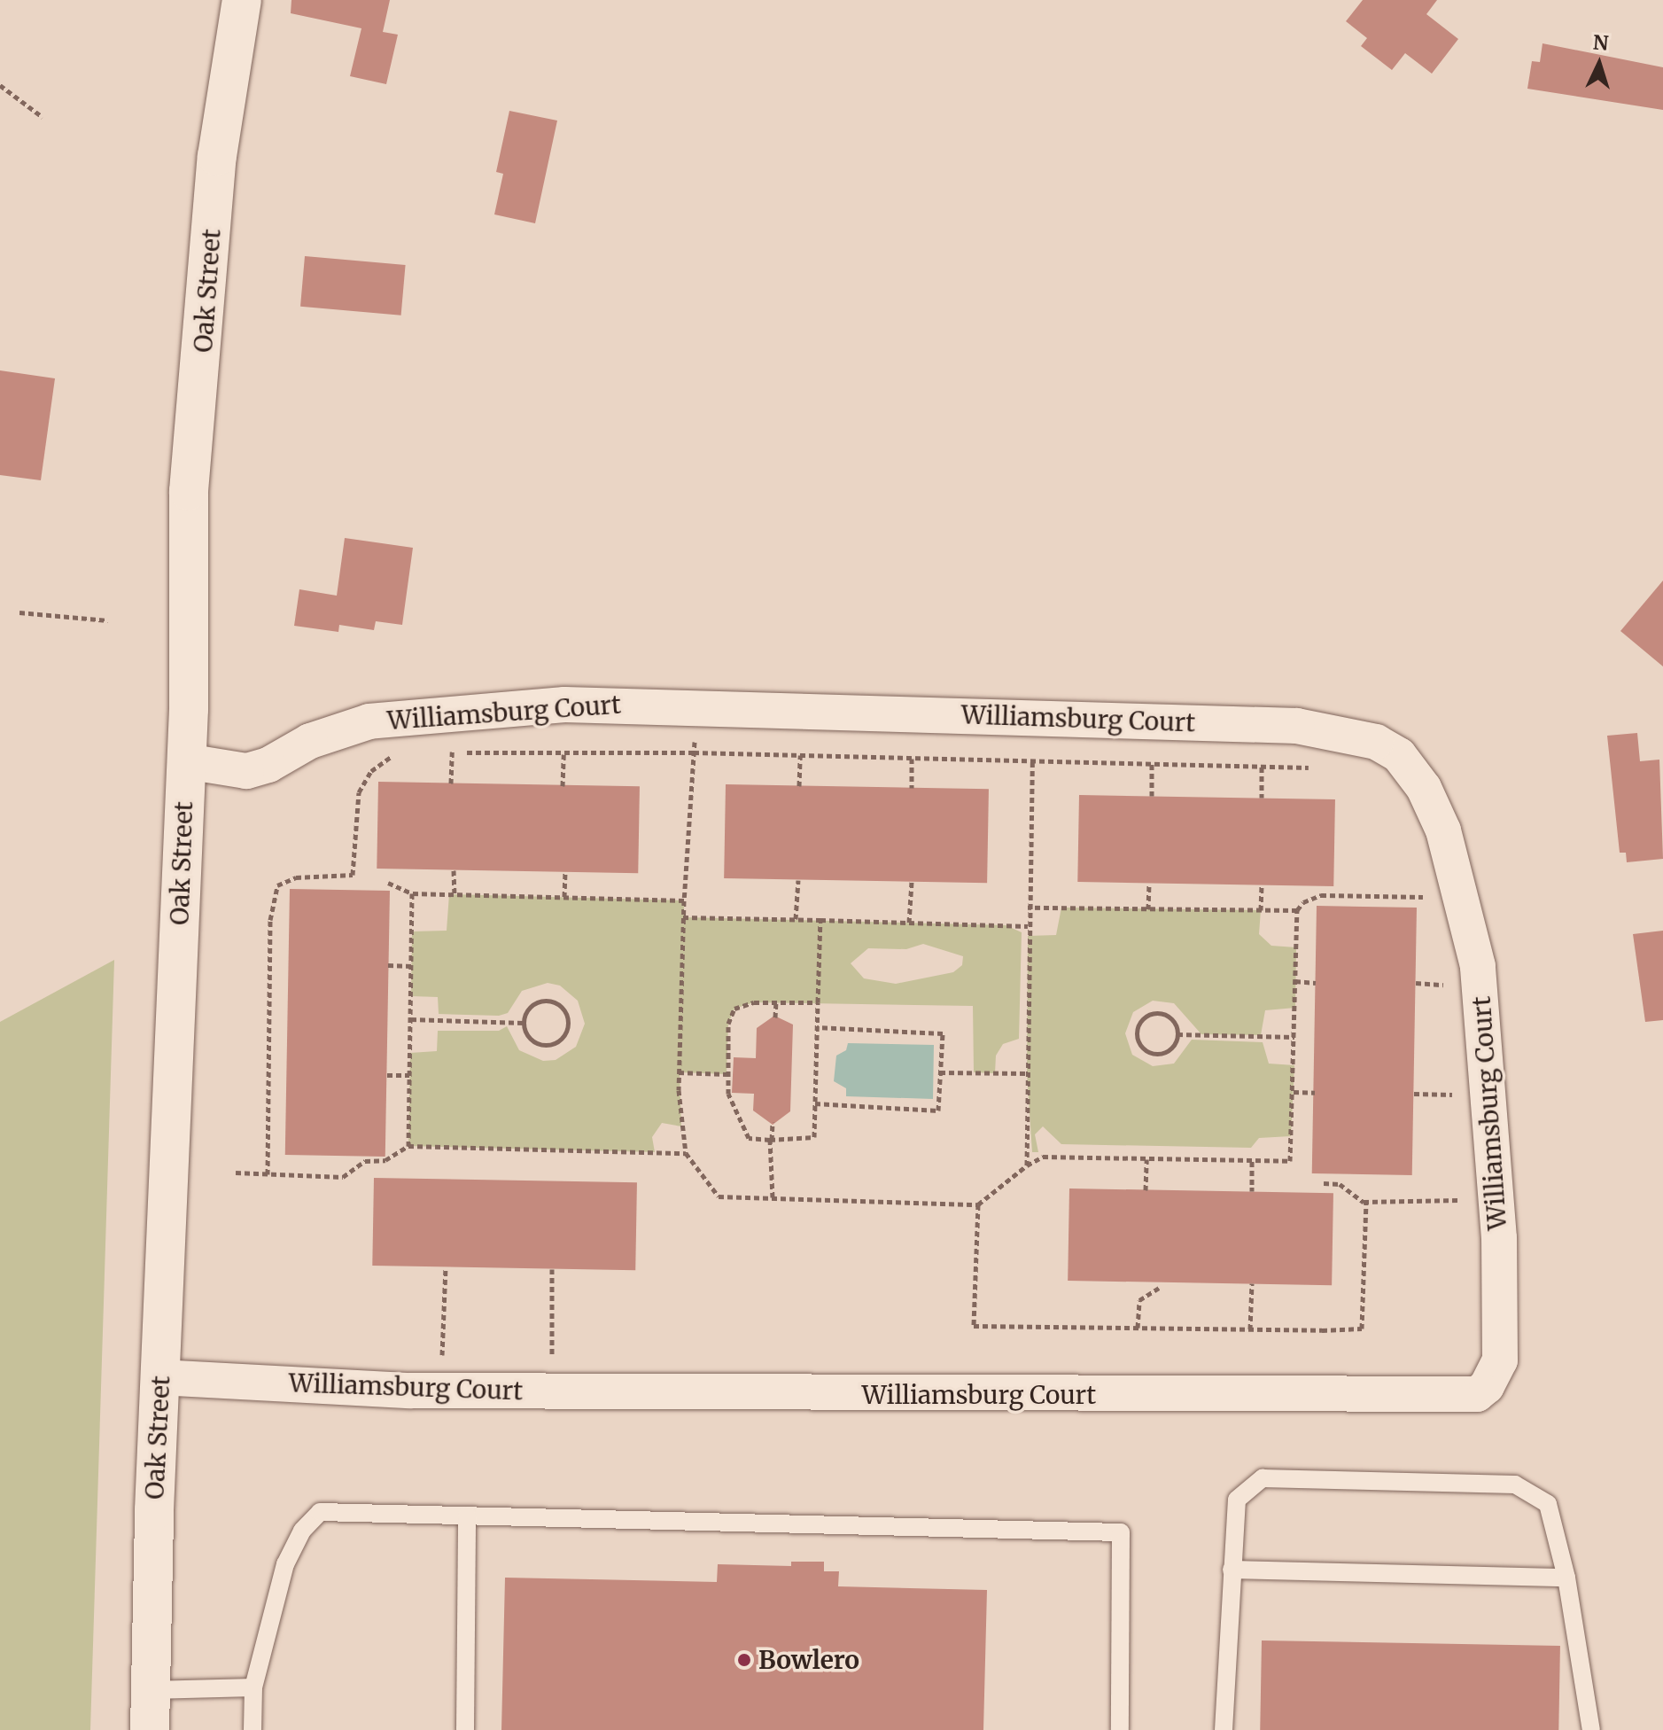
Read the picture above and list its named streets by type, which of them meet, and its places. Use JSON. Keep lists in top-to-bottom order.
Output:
{
  "streets": {
    "street": ["Oak Street", "Williamsburg Court"]
  },
  "crossings": [
    ["Oak Street", "Williamsburg Court"]
  ],
  "places": ["Bowlero"],
  "north": "top"
}
